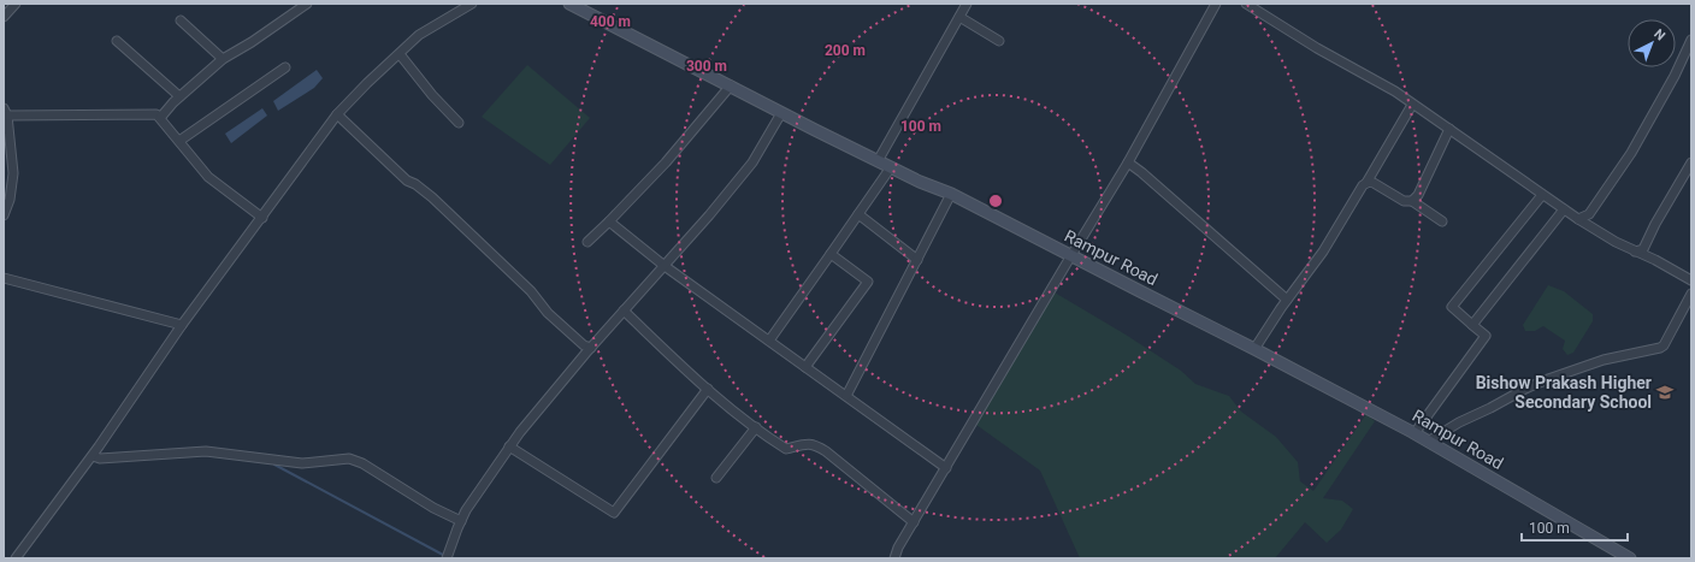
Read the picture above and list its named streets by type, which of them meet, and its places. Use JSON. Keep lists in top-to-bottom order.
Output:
{
  "streets": {
    "main road": ["Rampur Road"]
  },
  "places": {
    "school or university": ["Bishow Prakash Higher Secondary School"]
  },
  "scale_bar": "100 m",
  "north": "top right",
  "rings": [
    "400 m",
    "200 m",
    "300 m",
    "100 m"
  ]
}
